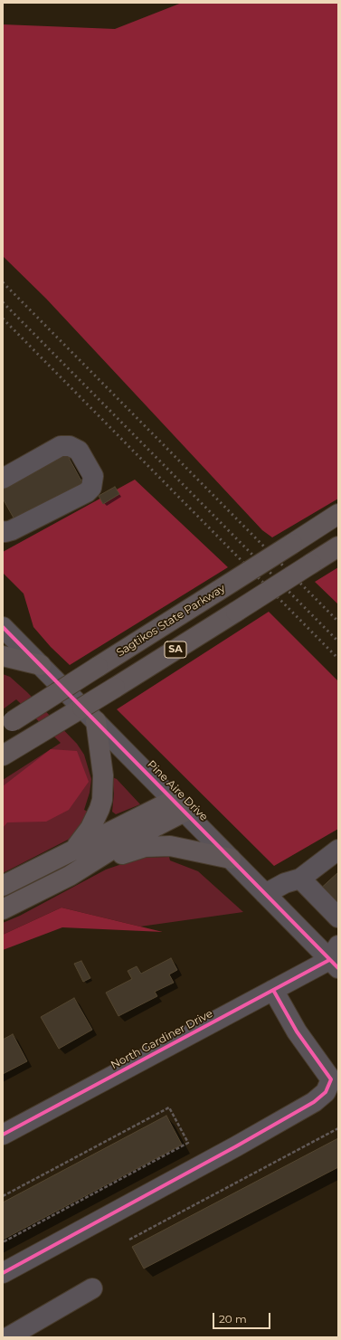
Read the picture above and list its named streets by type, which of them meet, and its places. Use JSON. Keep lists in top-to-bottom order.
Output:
{
  "streets": {
    "highway": ["Sagtikos State Parkway", "SA"],
    "street": ["Pine Aire Drive", "North Gardiner Drive"]
  },
  "crossings": [
    ["Pine Aire Drive", "North Gardiner Drive"]
  ],
  "scale_bar": "20 m"
}
